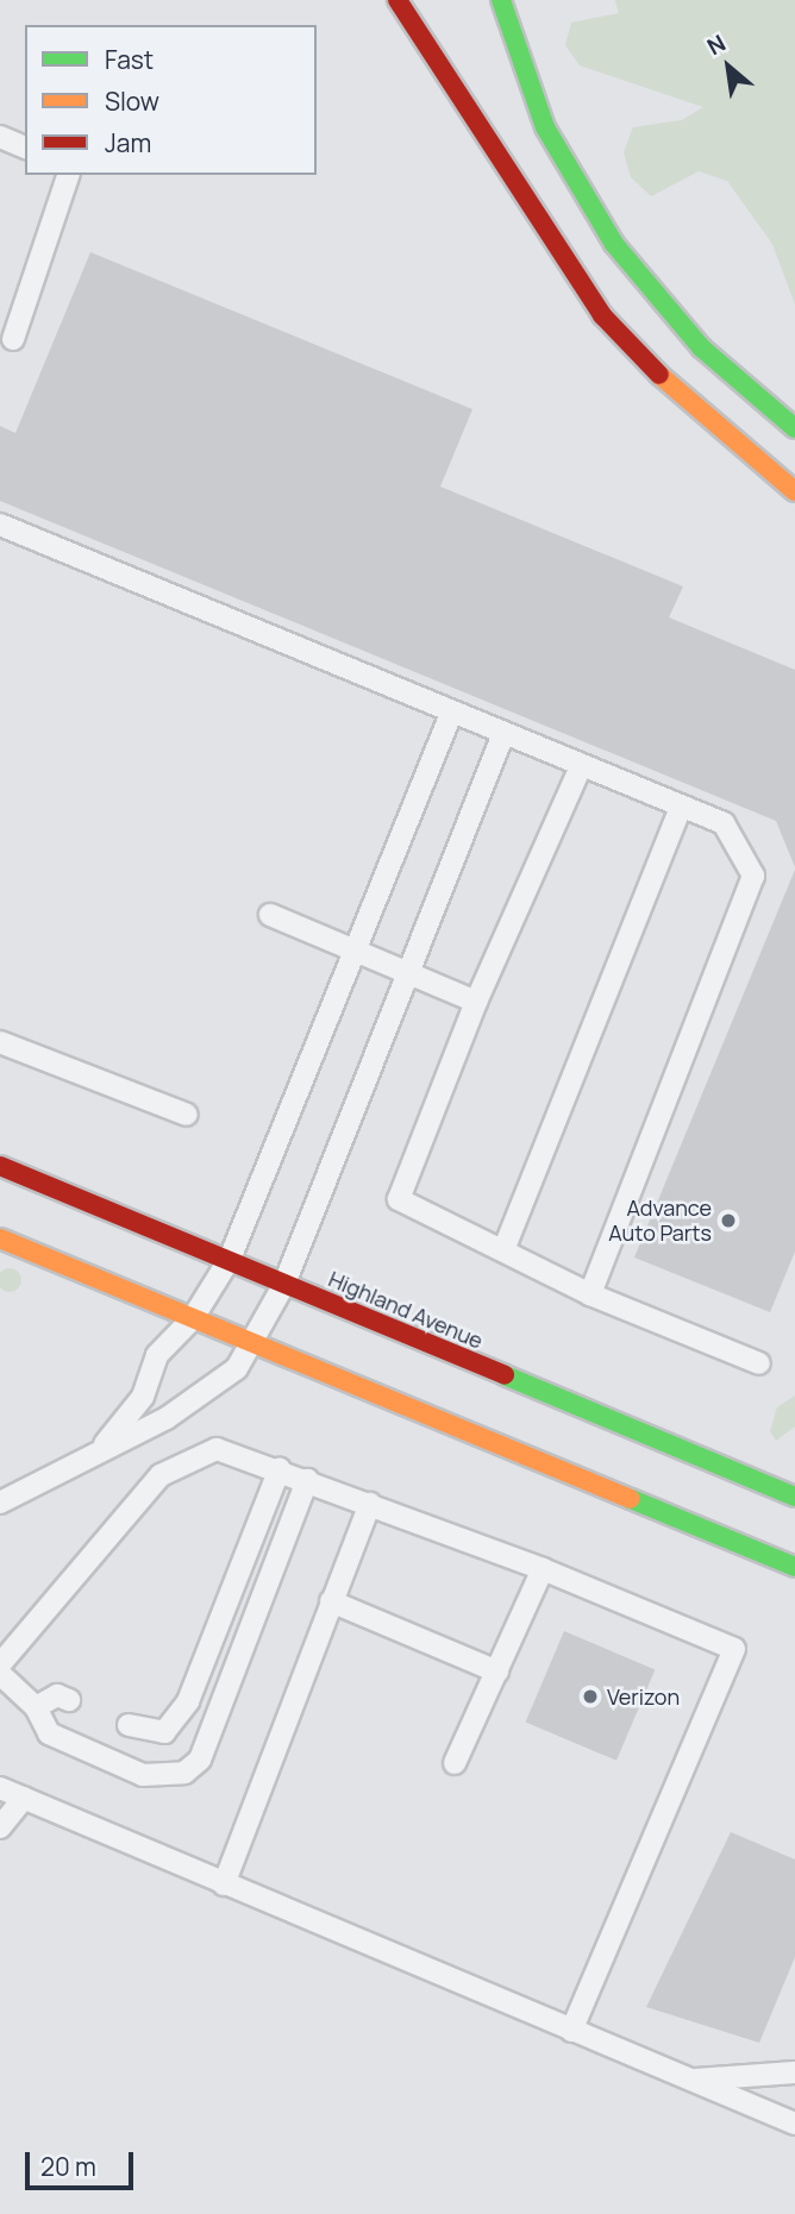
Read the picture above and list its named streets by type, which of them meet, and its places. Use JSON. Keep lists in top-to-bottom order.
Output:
{
  "streets": {
    "main road": ["Highland Avenue"]
  },
  "places": ["Advance Auto Parts", "Verizon"],
  "legend": ["Fast", "Slow", "Jam"],
  "scale_bar": "20 m",
  "north": "top left"
}
